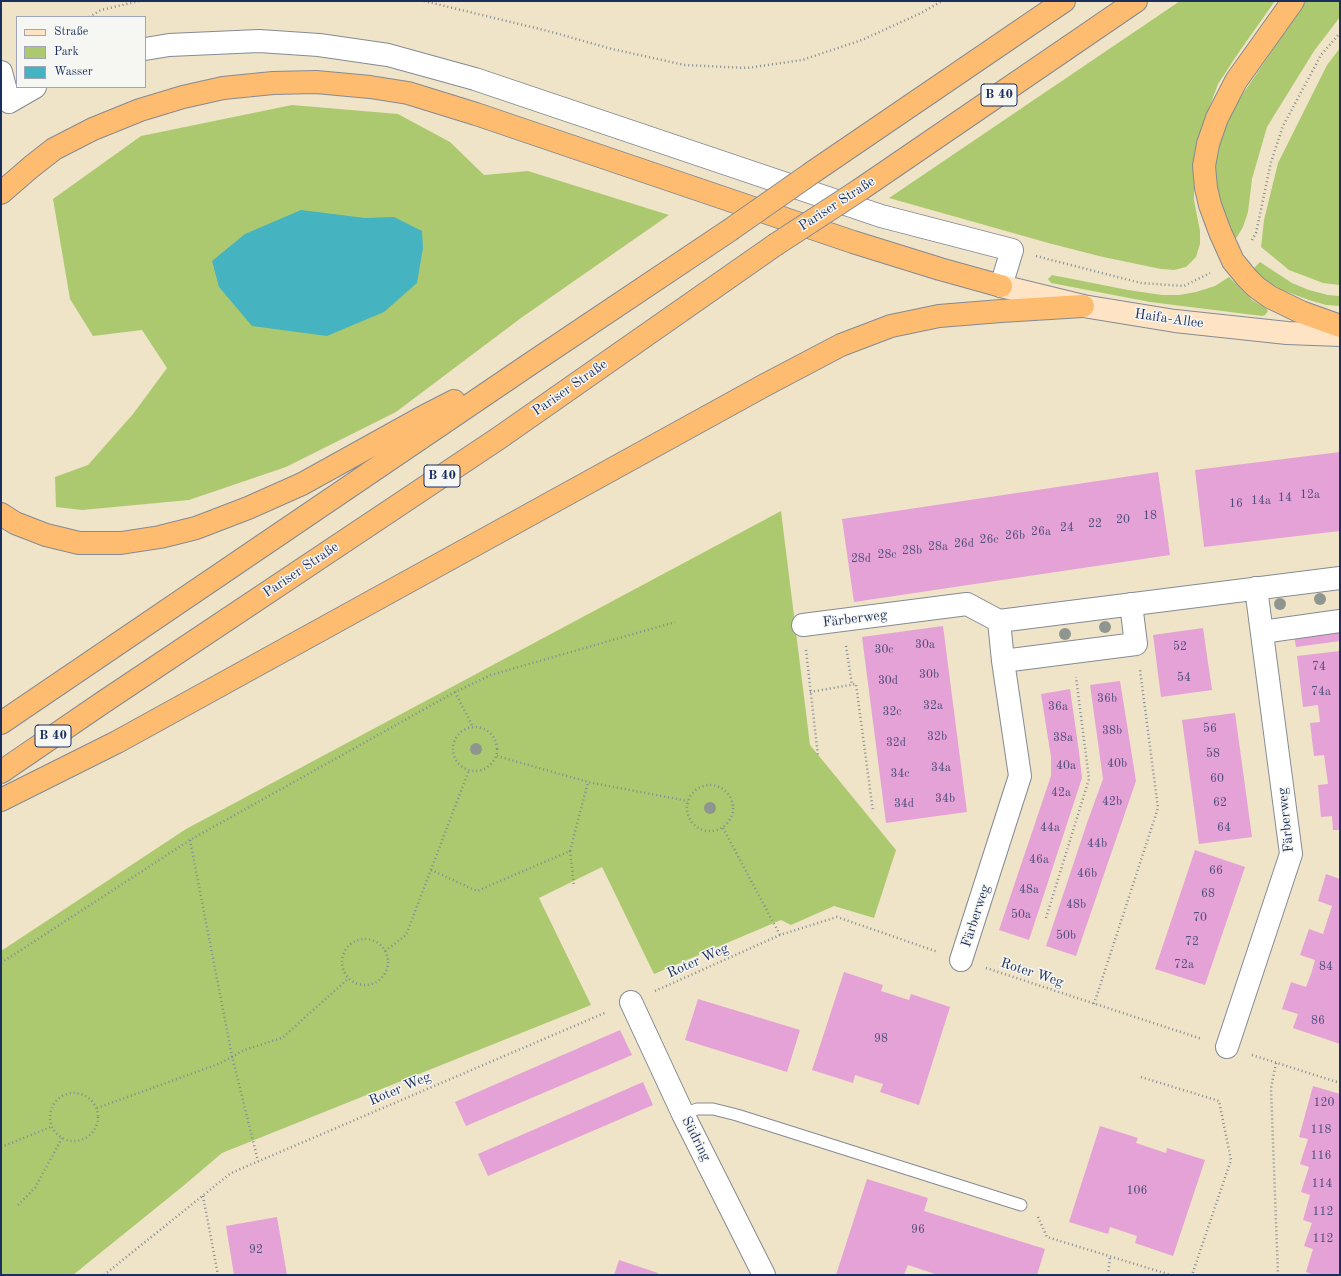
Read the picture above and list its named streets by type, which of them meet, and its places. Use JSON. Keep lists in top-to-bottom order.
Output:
{
  "streets": {
    "highway": ["B 40", "Pariser Straße"],
    "street": ["Haifa-Allee", "Färberweg", "Südring"],
    "path": ["Roter Weg"]
  },
  "crossings": [
    ["Färberweg", "Roter Weg"],
    ["Roter Weg", "Südring"]
  ],
  "house_numbers": [
    "12a",
    "14",
    "14a",
    "16",
    "18",
    "20",
    "22",
    "24",
    "26a",
    "26b",
    "26c",
    "26d",
    "28a",
    "28b",
    "28c",
    "28d",
    "30a",
    "52",
    "30c",
    "74",
    "30b",
    "54",
    "30d",
    "74a",
    "36b",
    "32a",
    "36a",
    "32c",
    "56",
    "38b",
    "32b",
    "38a",
    "32d",
    "58",
    "40b",
    "40a",
    "34a",
    "34c",
    "60",
    "42a",
    "34b",
    "42b",
    "62",
    "34d",
    "44a",
    "64",
    "44b",
    "46a",
    "66",
    "46b",
    "48a",
    "68",
    "48b",
    "50a",
    "70",
    "50b",
    "72",
    "72a",
    "84",
    "86",
    "98",
    "120",
    "118",
    "116",
    "114",
    "106",
    "112",
    "96",
    "112",
    "92"
  ],
  "legend": ["Straße", "Park", "Wasser"]
}
